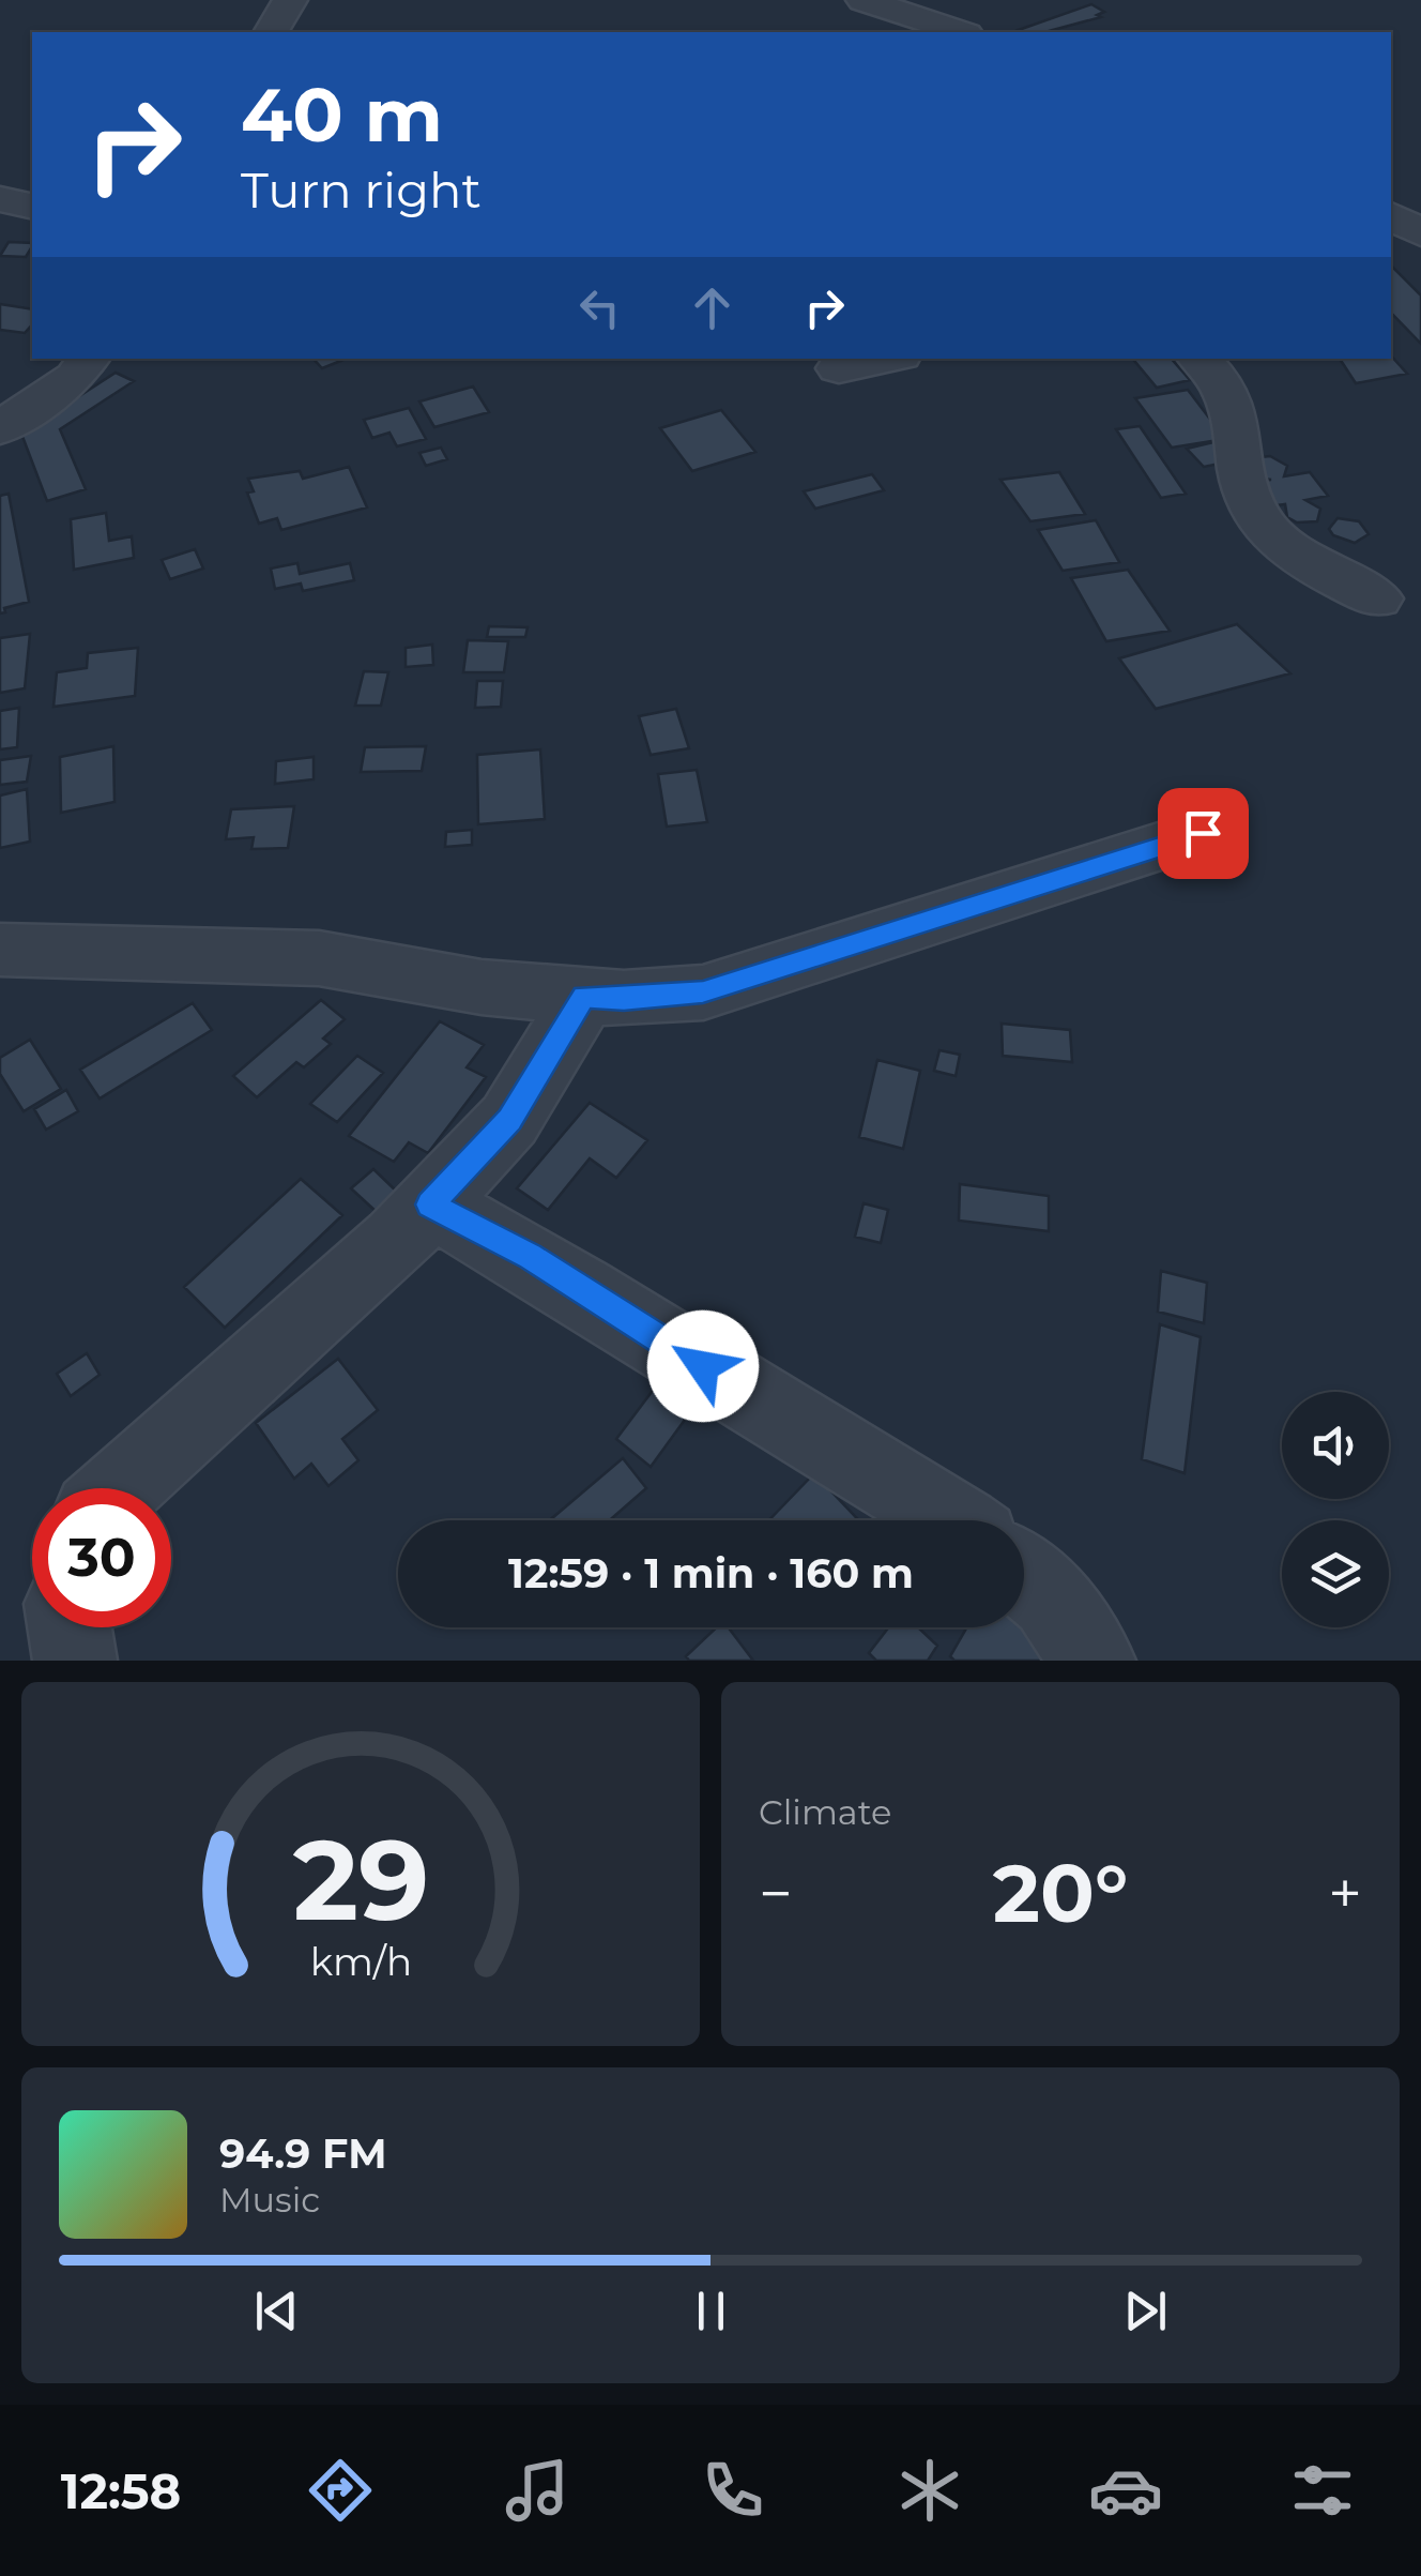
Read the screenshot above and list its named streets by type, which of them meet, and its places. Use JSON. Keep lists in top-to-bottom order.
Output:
{
  "page": {
    "turn": ["40 m", "Turn right"],
    "limit": "30",
    "trip": "12:59 · 1 min · 160 m",
    "tile": "Climate",
    "heat": ["−", "20°", "+"],
    "song": ["94.9 FM", "Music"],
    "tabs": "12:58",
    "gauge": ["29", "km/h"]
  }
}
